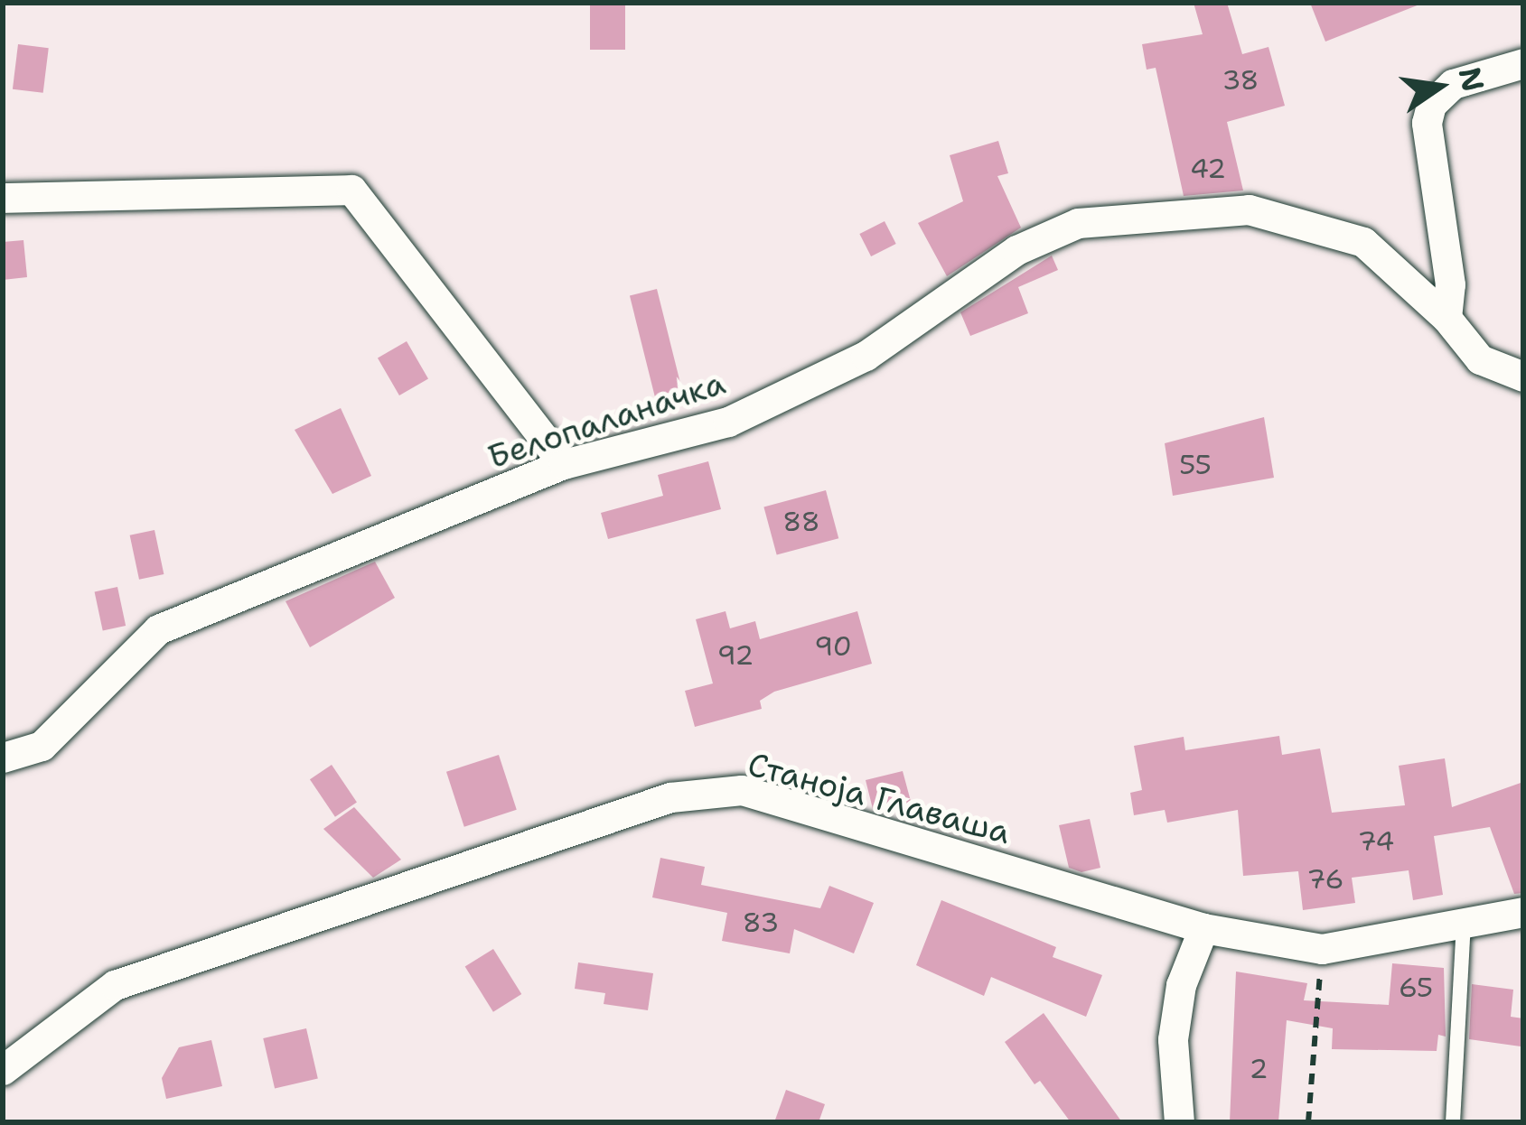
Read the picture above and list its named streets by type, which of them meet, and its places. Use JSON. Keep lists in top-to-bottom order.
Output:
{
  "streets": {
    "street": ["Белопаланачка", "Станоја Главаша"]
  },
  "house_numbers": [
    "38",
    "42",
    "55",
    "88",
    "90",
    "92",
    "74",
    "76",
    "83",
    "65",
    "2"
  ],
  "north": "right"
}
